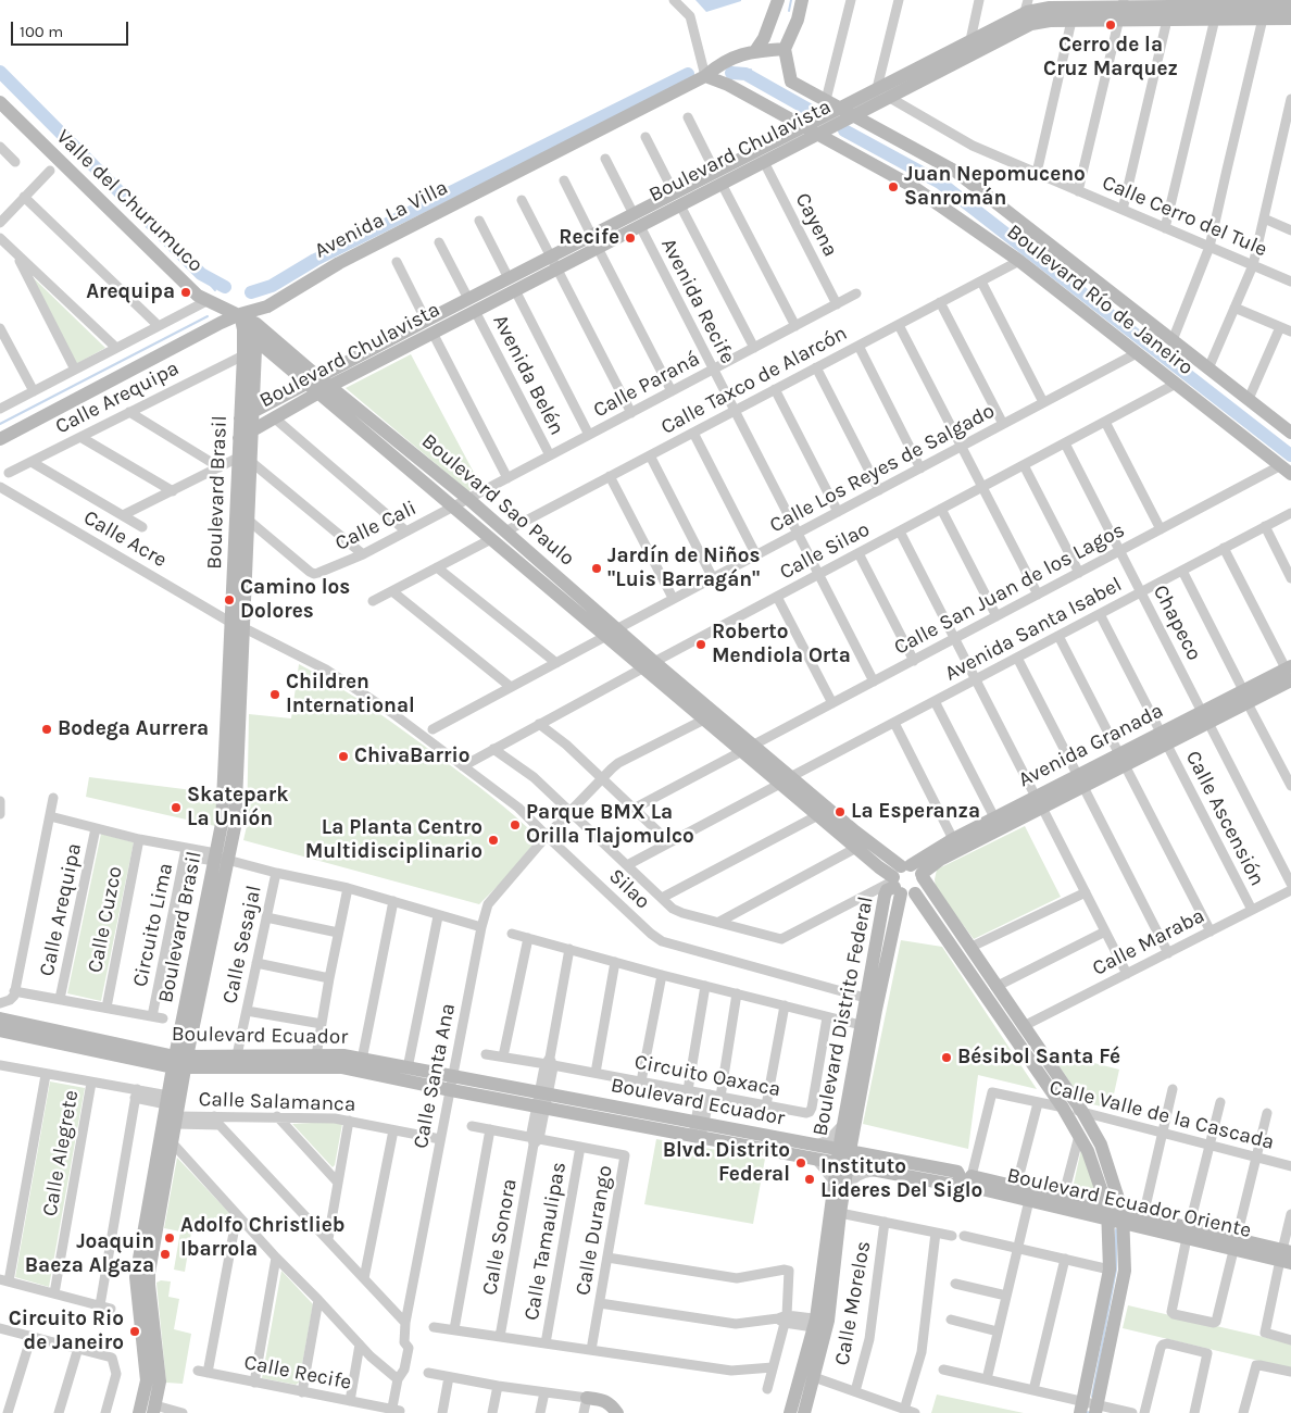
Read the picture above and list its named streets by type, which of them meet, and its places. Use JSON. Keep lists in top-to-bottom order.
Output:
{
  "streets": {
    "main road": [
      "Boulevard Chulavista",
      "Valle del Churumuco",
      "Avenida La Villa",
      "Boulevard Río de Janeiro",
      "Boulevard Brasil",
      "Boulevard Sao Paulo",
      "Avenida Granada",
      "Boulevard Distrito Federal",
      "Boulevard Ecuador",
      "Boulevard Ecuador Oriente"
    ],
    "street": [
      "Calle Cerro del Tule",
      "Cayena",
      "Avenida Recife",
      "Avenida Belén",
      "Calle Taxco de Alarcón",
      "Calle Paraná",
      "Calle Arequipa",
      "Calle Los Reyes de Salgado",
      "Calle Cali",
      "Calle Acre",
      "Calle Silao",
      "Calle San Juan de los Lagos",
      "Chapeco",
      "Avenida Santa Isabel",
      "Calle Ascensión",
      "Silao",
      "Calle Cuzco",
      "Circuito Lima",
      "Calle Maraba",
      "Calle Sesajal",
      "Calle Santa Ana",
      "Circuito Oaxaca",
      "Calle Salamanca",
      "Calle Valle de la Cascada",
      "Calle Alegrete",
      "Calle Durango",
      "Calle Sonora",
      "Calle Tamaulipas",
      "Calle Morelos",
      "Calle Recife"
    ]
  },
  "crossings": [
    ["Boulevard Chulavista", "Calle Cerro del Tule"],
    ["Boulevard Chulavista", "Cayena"],
    ["Boulevard Chulavista", "Boulevard Río de Janeiro"],
    ["Boulevard Chulavista", "Avenida Recife"],
    ["Boulevard Chulavista", "Avenida Belén"],
    ["Boulevard Chulavista", "Boulevard Brasil"],
    ["Boulevard Chulavista", "Boulevard Sao Paulo"],
    ["Valle del Churumuco", "Avenida La Villa"],
    ["Valle del Churumuco", "Boulevard Sao Paulo"],
    ["Avenida La Villa", "Boulevard Río de Janeiro"],
    ["Avenida La Villa", "Boulevard Sao Paulo"],
    ["Cayena", "Calle Paraná"],
    ["Boulevard Río de Janeiro", "Calle Taxco de Alarcón"],
    ["Boulevard Río de Janeiro", "Calle Los Reyes de Salgado"],
    ["Boulevard Río de Janeiro", "Calle Silao"],
    ["Boulevard Río de Janeiro", "Calle San Juan de los Lagos"],
    ["Avenida Recife", "Calle Taxco de Alarcón"],
    ["Avenida Recife", "Calle Paraná"],
    ["Avenida Recife", "Calle Los Reyes de Salgado"],
    ["Avenida Recife", "Calle Silao"],
    ["Avenida Recife", "Calle San Juan de los Lagos"],
    ["Avenida Belén", "Calle Paraná"],
    ["Calle Taxco de Alarcón", "Boulevard Sao Paulo"],
    ["Calle Paraná", "Boulevard Sao Paulo"],
    ["Calle Paraná", "Calle Cali"],
    ["Calle Arequipa", "Boulevard Brasil"],
    ["Calle Arequipa", "Calle Acre"],
    ["Calle Arequipa", "Circuito Lima"],
    ["Calle Los Reyes de Salgado", "Boulevard Sao Paulo"],
    ["Boulevard Brasil", "Boulevard Sao Paulo"],
    ["Boulevard Brasil", "Calle Cali"],
    ["Boulevard Brasil", "Calle Acre"],
    ["Boulevard Brasil", "Silao"],
    ["Boulevard Brasil", "Boulevard Ecuador"],
    ["Boulevard Brasil", "Calle Salamanca"],
    ["Boulevard Sao Paulo", "Calle Cali"],
    ["Boulevard Sao Paulo", "Calle Silao"],
    ["Boulevard Sao Paulo", "Calle San Juan de los Lagos"],
    ["Boulevard Sao Paulo", "Avenida Santa Isabel"],
    ["Boulevard Sao Paulo", "Avenida Granada"],
    ["Boulevard Sao Paulo", "Calle Maraba"],
    ["Boulevard Sao Paulo", "Boulevard Distrito Federal"],
    ["Boulevard Sao Paulo", "Calle Santa Ana"],
    ["Boulevard Sao Paulo", "Calle Valle de la Cascada"],
    ["Boulevard Sao Paulo", "Boulevard Ecuador Oriente"],
    ["Calle Acre", "Silao"],
    ["Calle Silao", "Chapeco"],
    ["Calle Silao", "Silao"],
    ["Calle San Juan de los Lagos", "Chapeco"],
    ["Chapeco", "Avenida Santa Isabel"],
    ["Chapeco", "Avenida Granada"],
    ["Avenida Santa Isabel", "Calle Ascensión"],
    ["Avenida Granada", "Calle Ascensión"],
    ["Avenida Granada", "Boulevard Distrito Federal"],
    ["Calle Ascensión", "Calle Maraba"],
    ["Silao", "Boulevard Distrito Federal"],
    ["Silao", "Calle Santa Ana"],
    ["Calle Cuzco", "Circuito Lima"],
    ["Calle Sesajal", "Boulevard Ecuador"],
    ["Boulevard Distrito Federal", "Boulevard Ecuador"],
    ["Boulevard Ecuador", "Calle Santa Ana"],
    ["Boulevard Ecuador", "Calle Sonora"],
    ["Calle Santa Ana", "Calle Salamanca"],
    ["Calle Santa Ana", "Calle Recife"],
    ["Circuito Oaxaca", "Calle Sonora"],
    ["Calle Valle de la Cascada", "Boulevard Ecuador Oriente"],
    ["Calle Durango", "Calle Sonora"],
    ["Calle Durango", "Calle Tamaulipas"]
  ],
  "places": [
    "Cerro de la Cruz Marquez",
    "Juan Nepomuceno Sanromán",
    "Recife",
    "Arequipa",
    "Jardín de Niños \"Luis Barragán\"",
    "Camino los Dolores",
    "Roberto Mendiola Orta",
    "Children International",
    "Bodega Aurrera",
    "ChivaBarrio",
    "Skatepark La Unión",
    "La Esperanza",
    "Parque BMX La Orilla Tlajomulco",
    "La Planta Centro Multidisciplinario",
    "Bésibol Santa Fé",
    "Blvd. Distrito Federal",
    "Instituto Lideres Del Siglo",
    "Adolfo Christlieb Ibarrola",
    "Joaquin Baeza Algaza",
    "Circuito Rio de Janeiro"
  ],
  "scale_bar": "100 m"
}
